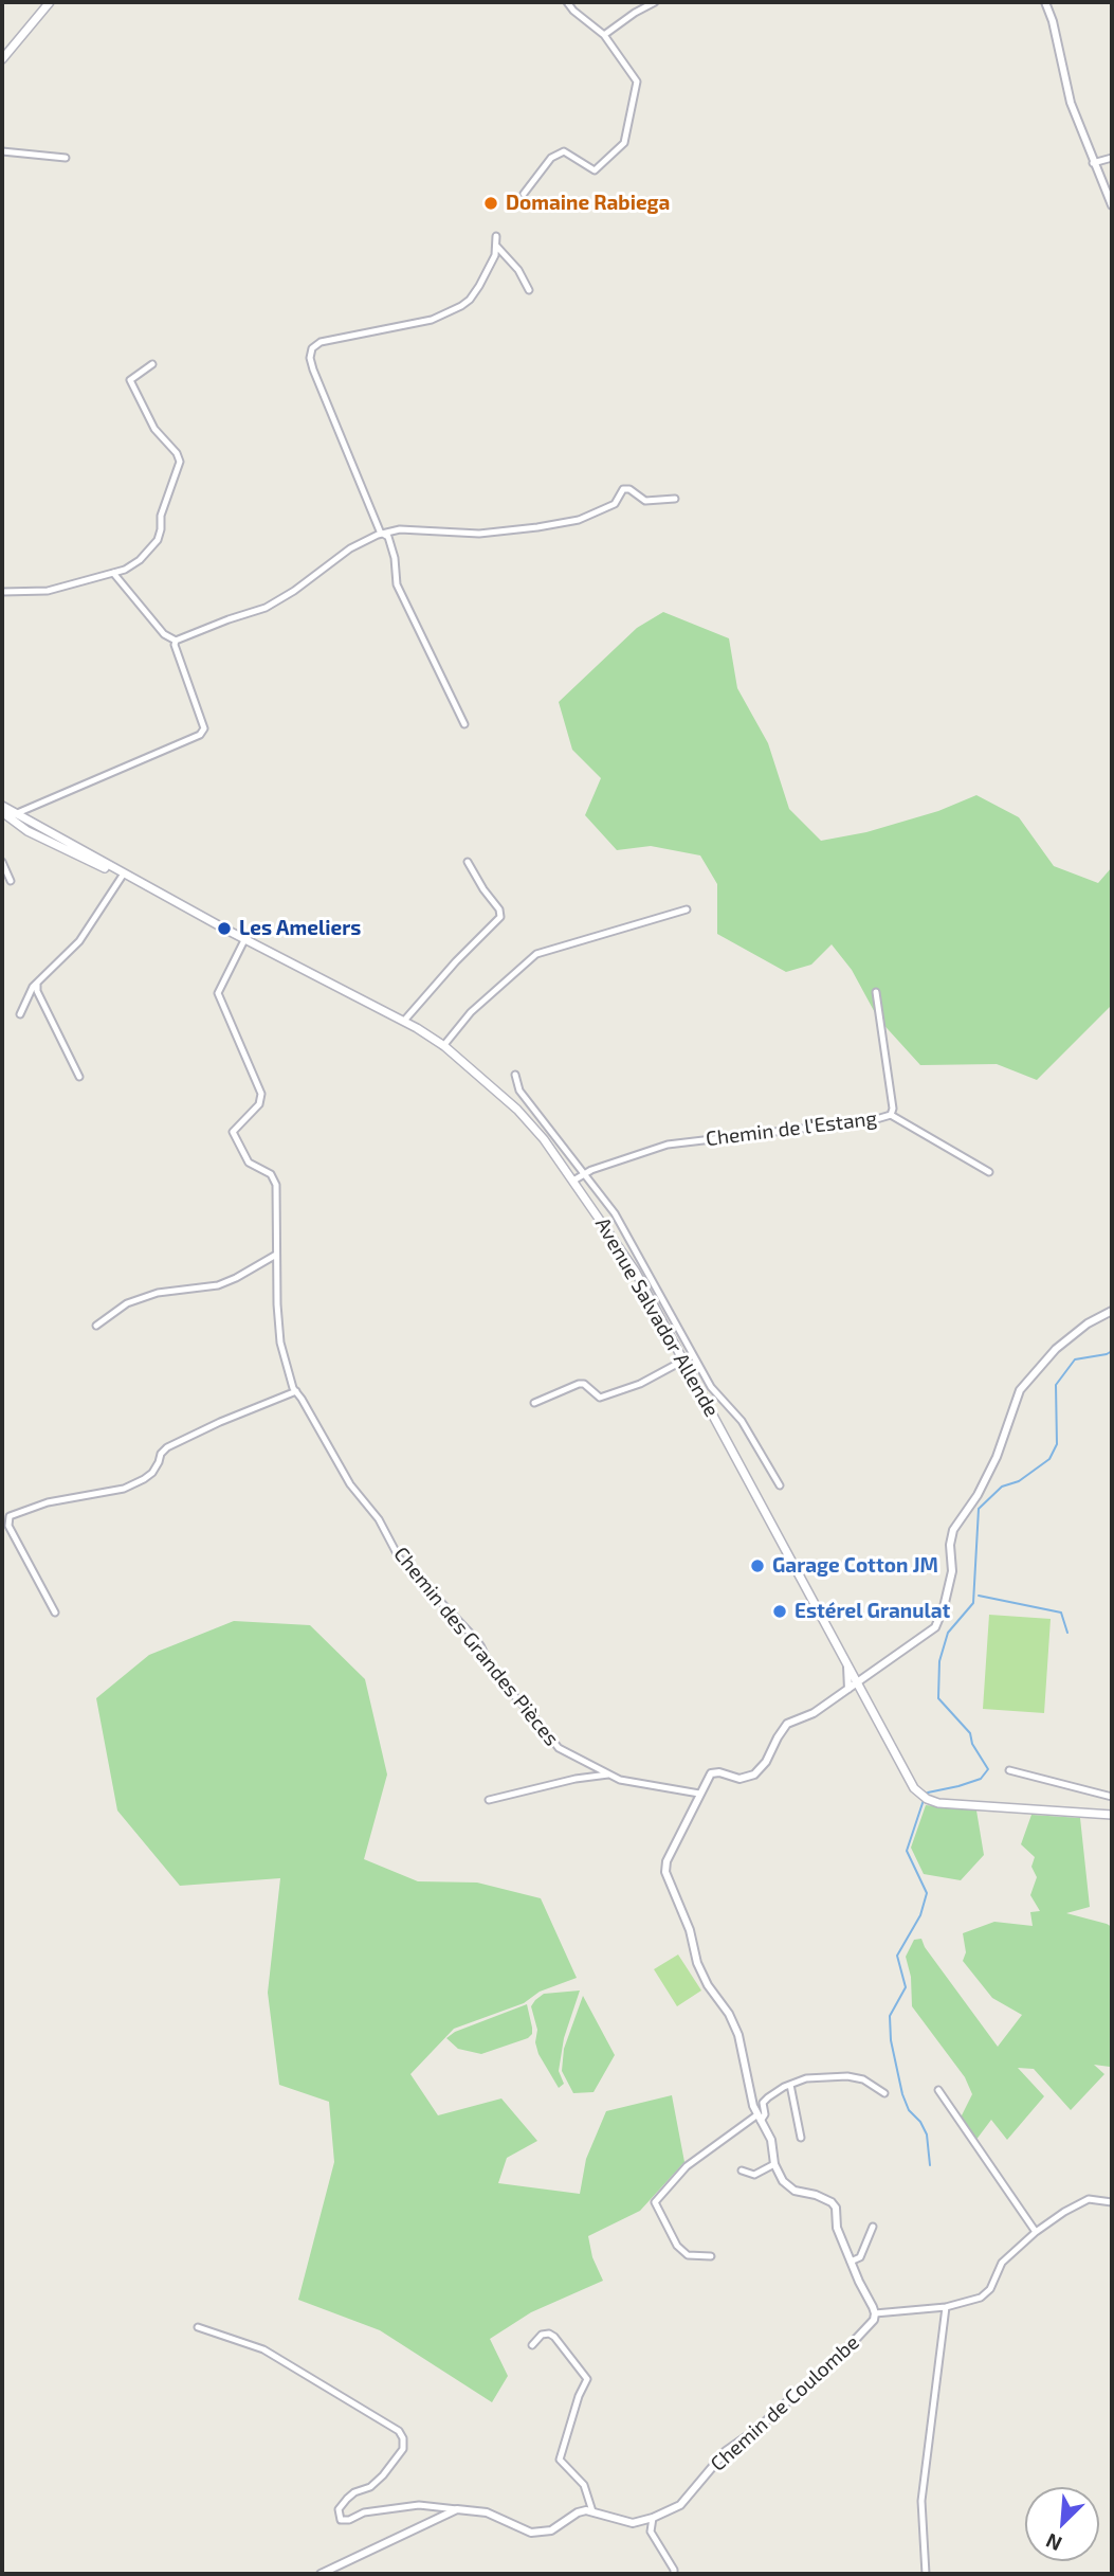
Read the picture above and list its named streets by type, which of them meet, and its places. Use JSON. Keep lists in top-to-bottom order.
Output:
{
  "streets": {
    "main road": ["Avenue Salvador Allende"],
    "street": ["Chemin de l'Estang", "Chemin des Grandes Pièces", "Chemin de Coulombe"]
  },
  "crossings": [
    ["Chemin de l'Estang", "Avenue Salvador Allende"],
    ["Avenue Salvador Allende", "Chemin des Grandes Pièces"]
  ],
  "places": [
    "Domaine Rabiega",
    "Les Ameliers",
    "Garage Cotton JM",
    "Estérel Granulat"
  ],
  "north": "bottom left"
}
